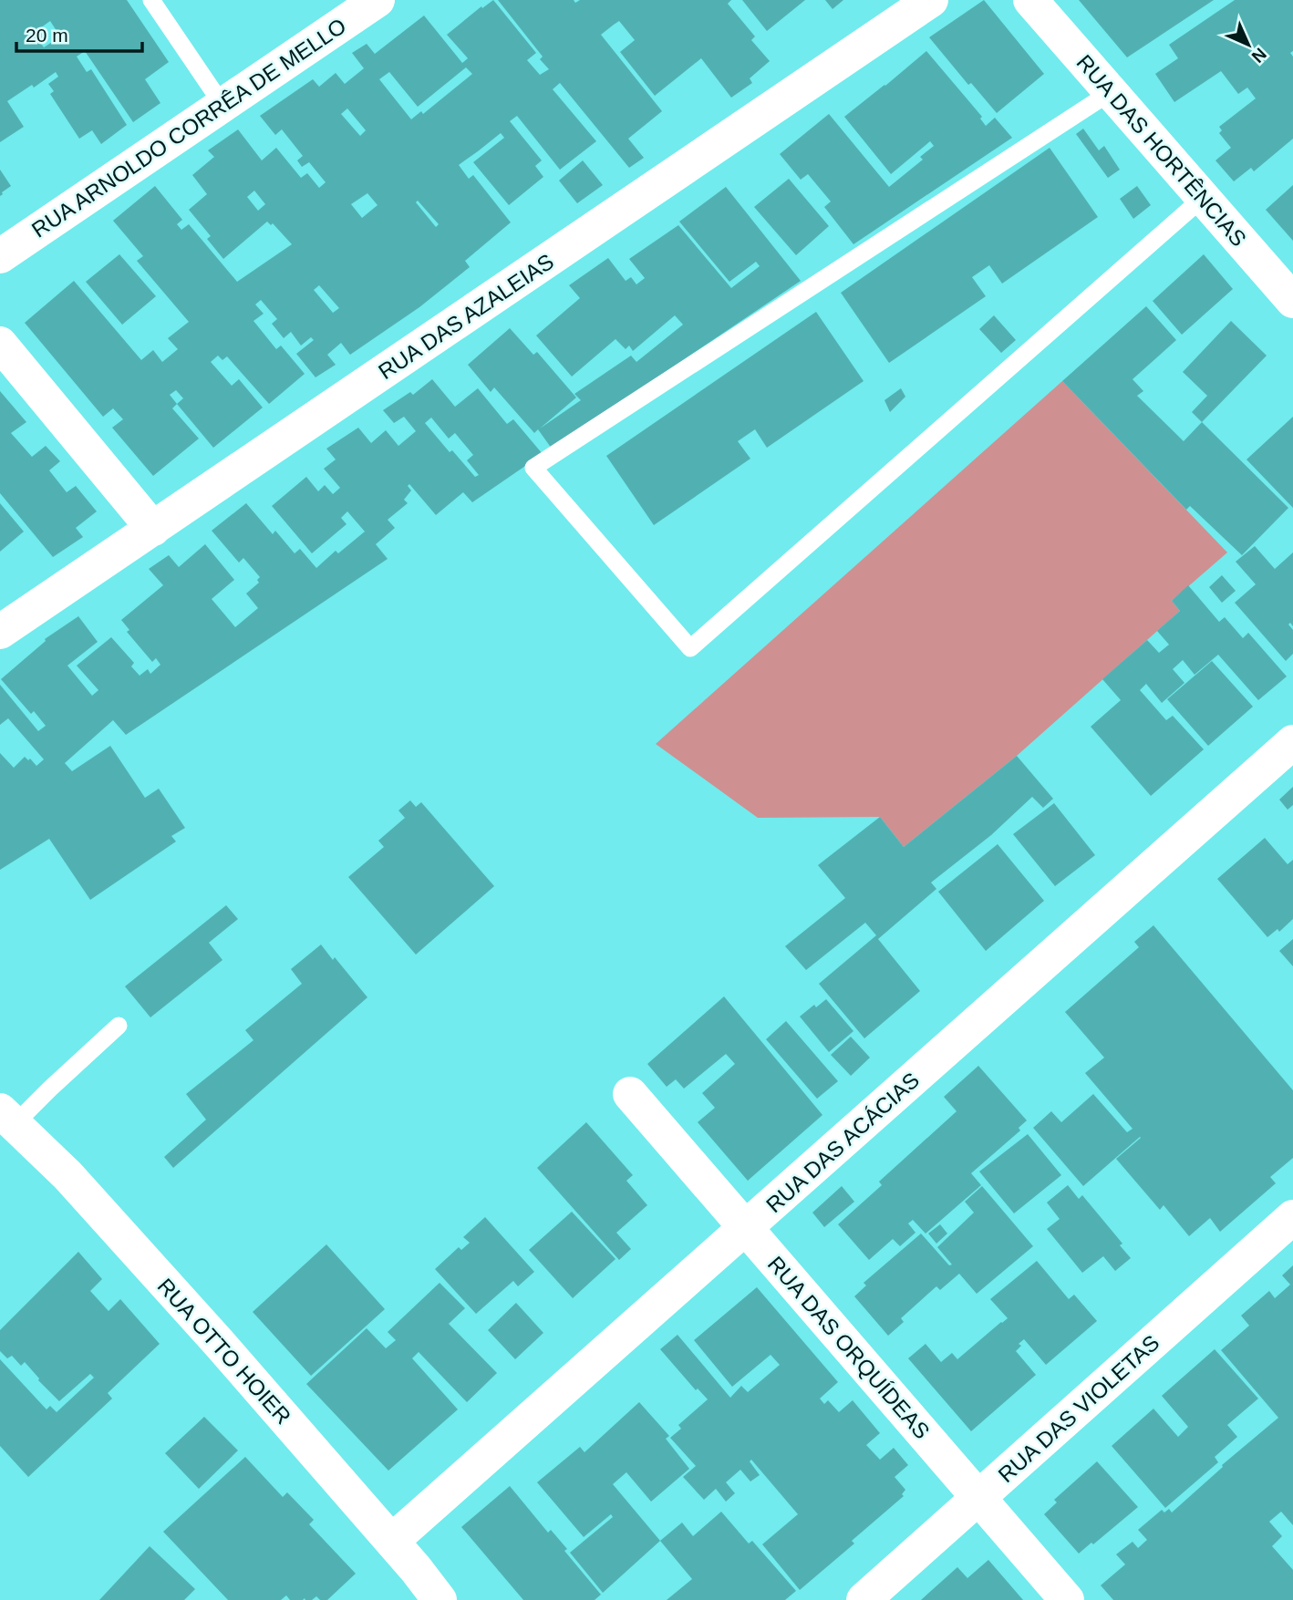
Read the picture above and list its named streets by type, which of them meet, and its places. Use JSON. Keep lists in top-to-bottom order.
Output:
{
  "streets": {
    "street": [
      "RUA ARNOLDO CORRÊA DE MELLO",
      "RUA DAS HORTÊNCIAS",
      "RUA DAS AZALEIAS",
      "RUA DAS ACÁCIAS",
      "RUA DAS ORQUÍDEAS",
      "RUA OTTO HOIER",
      "RUA DAS VIOLETAS"
    ]
  },
  "crossings": [
    ["RUA DAS ACÁCIAS", "RUA DAS ORQUÍDEAS"],
    ["RUA DAS ACÁCIAS", "RUA OTTO HOIER"],
    ["RUA DAS ORQUÍDEAS", "RUA DAS VIOLETAS"]
  ],
  "scale_bar": "20 m",
  "north": "bottom right"
}
